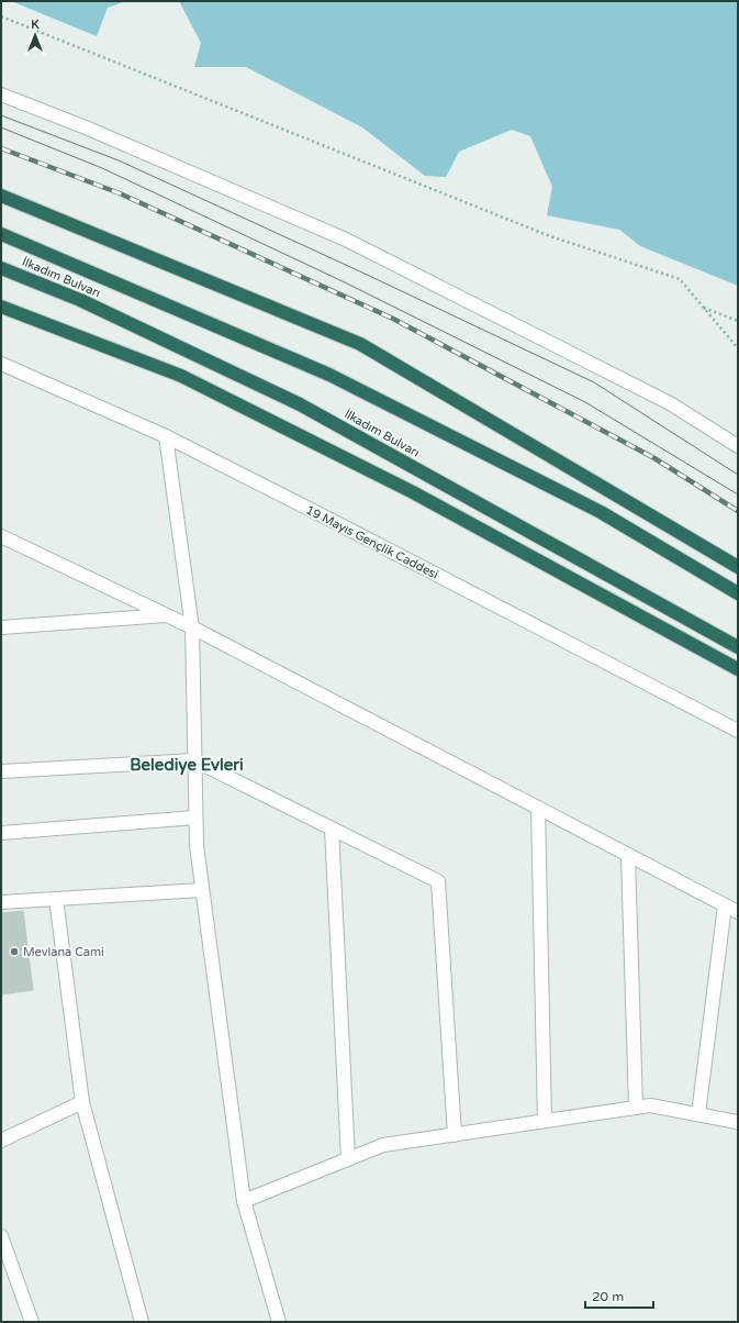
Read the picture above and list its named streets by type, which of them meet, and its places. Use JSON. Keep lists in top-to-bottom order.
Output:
{
  "streets": {
    "highway": ["İlkadım Bulvarı"],
    "street": ["19 Mayıs Gençlik Caddesi"]
  },
  "districts": ["Belediye Evleri"],
  "places": ["Mevlana Cami"],
  "scale_bar": "20 m",
  "north": "top"
}
